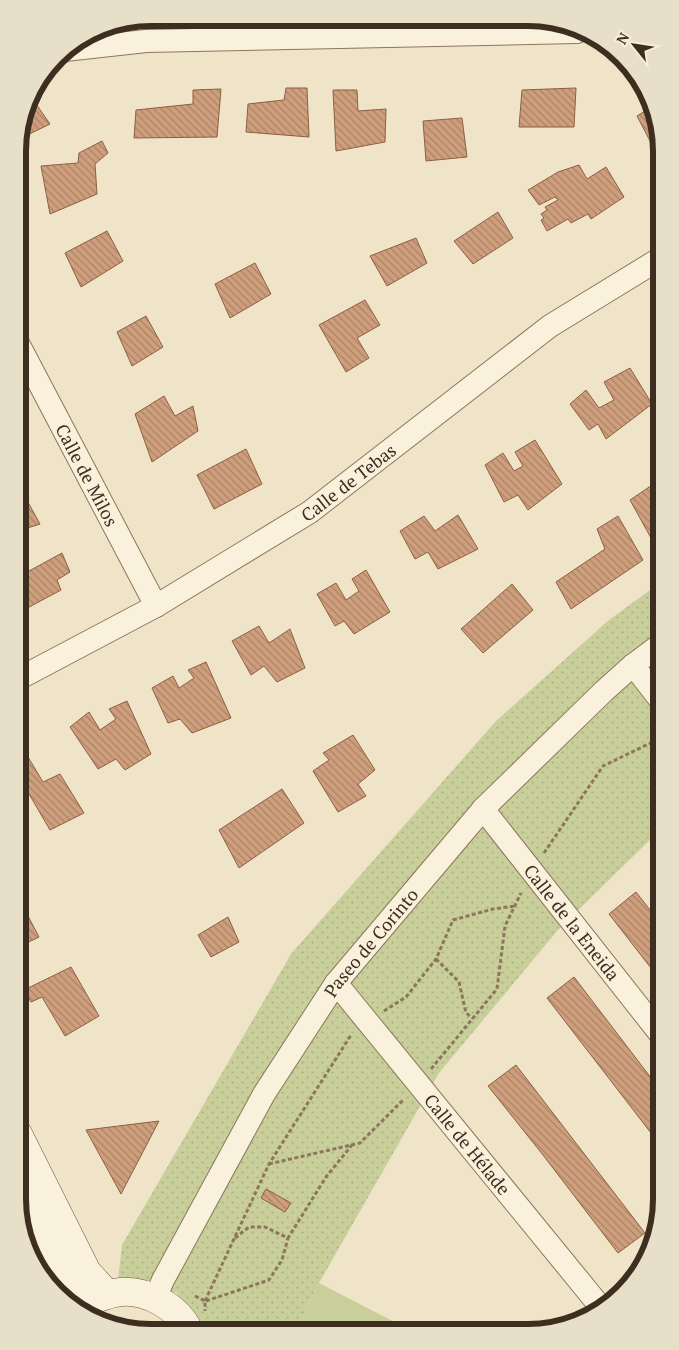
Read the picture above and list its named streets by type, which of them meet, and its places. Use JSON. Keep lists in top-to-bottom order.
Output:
{
  "streets": {
    "street": [
      "Calle de Milos",
      "Calle de Tebas",
      "Calle de la Eneida",
      "Paseo de Corinto",
      "Calle de Hélade"
    ]
  },
  "crossings": [
    ["Calle de Milos", "Calle de Tebas"],
    ["Calle de la Eneida", "Paseo de Corinto"],
    ["Paseo de Corinto", "Calle de Hélade"]
  ],
  "north": "top left"
}
